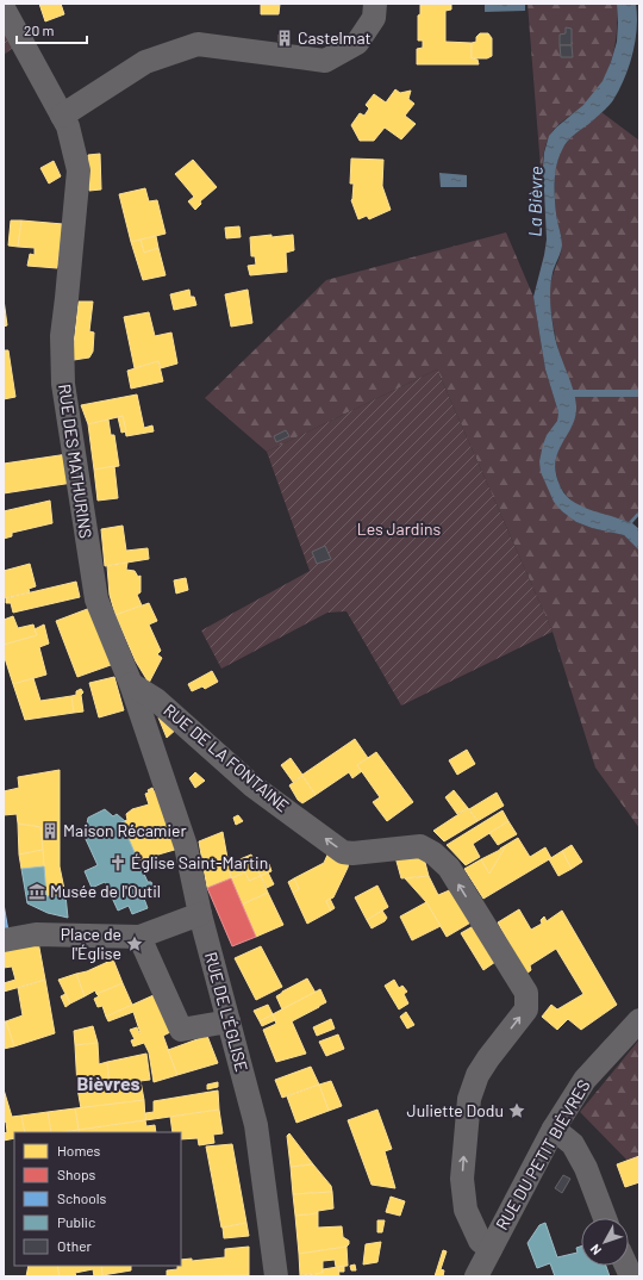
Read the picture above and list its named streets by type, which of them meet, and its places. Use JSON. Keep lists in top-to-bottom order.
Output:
{
  "streets": {
    "street": [
      "RUE DES MATHURINS",
      "RUE DE LA FONTAINE",
      "RUE DE L'ÉGLISE",
      "RUE DU PETIT BIÈVRES"
    ]
  },
  "crossings": [
    ["RUE DES MATHURINS", "RUE DE LA FONTAINE"],
    ["RUE DES MATHURINS", "RUE DE L'ÉGLISE"],
    ["RUE DE LA FONTAINE", "RUE DU PETIT BIÈVRES"]
  ],
  "one_way": ["RUE DE LA FONTAINE"],
  "districts": ["Bièvres"],
  "water": ["La Bièvre"],
  "parks": ["Les Jardins"],
  "places": {
    "building": ["Castelmat", "Maison Récamier"],
    "church": ["Église Saint-Martin"],
    "museum": ["Musée de l'Outil"],
    "place": ["Place de l'Église", "Juliette Dodu"]
  },
  "legend": [
    "Homes",
    "Shops",
    "Schools",
    "Public",
    "Other"
  ],
  "scale_bar": "20 m",
  "north": "bottom left"
}
